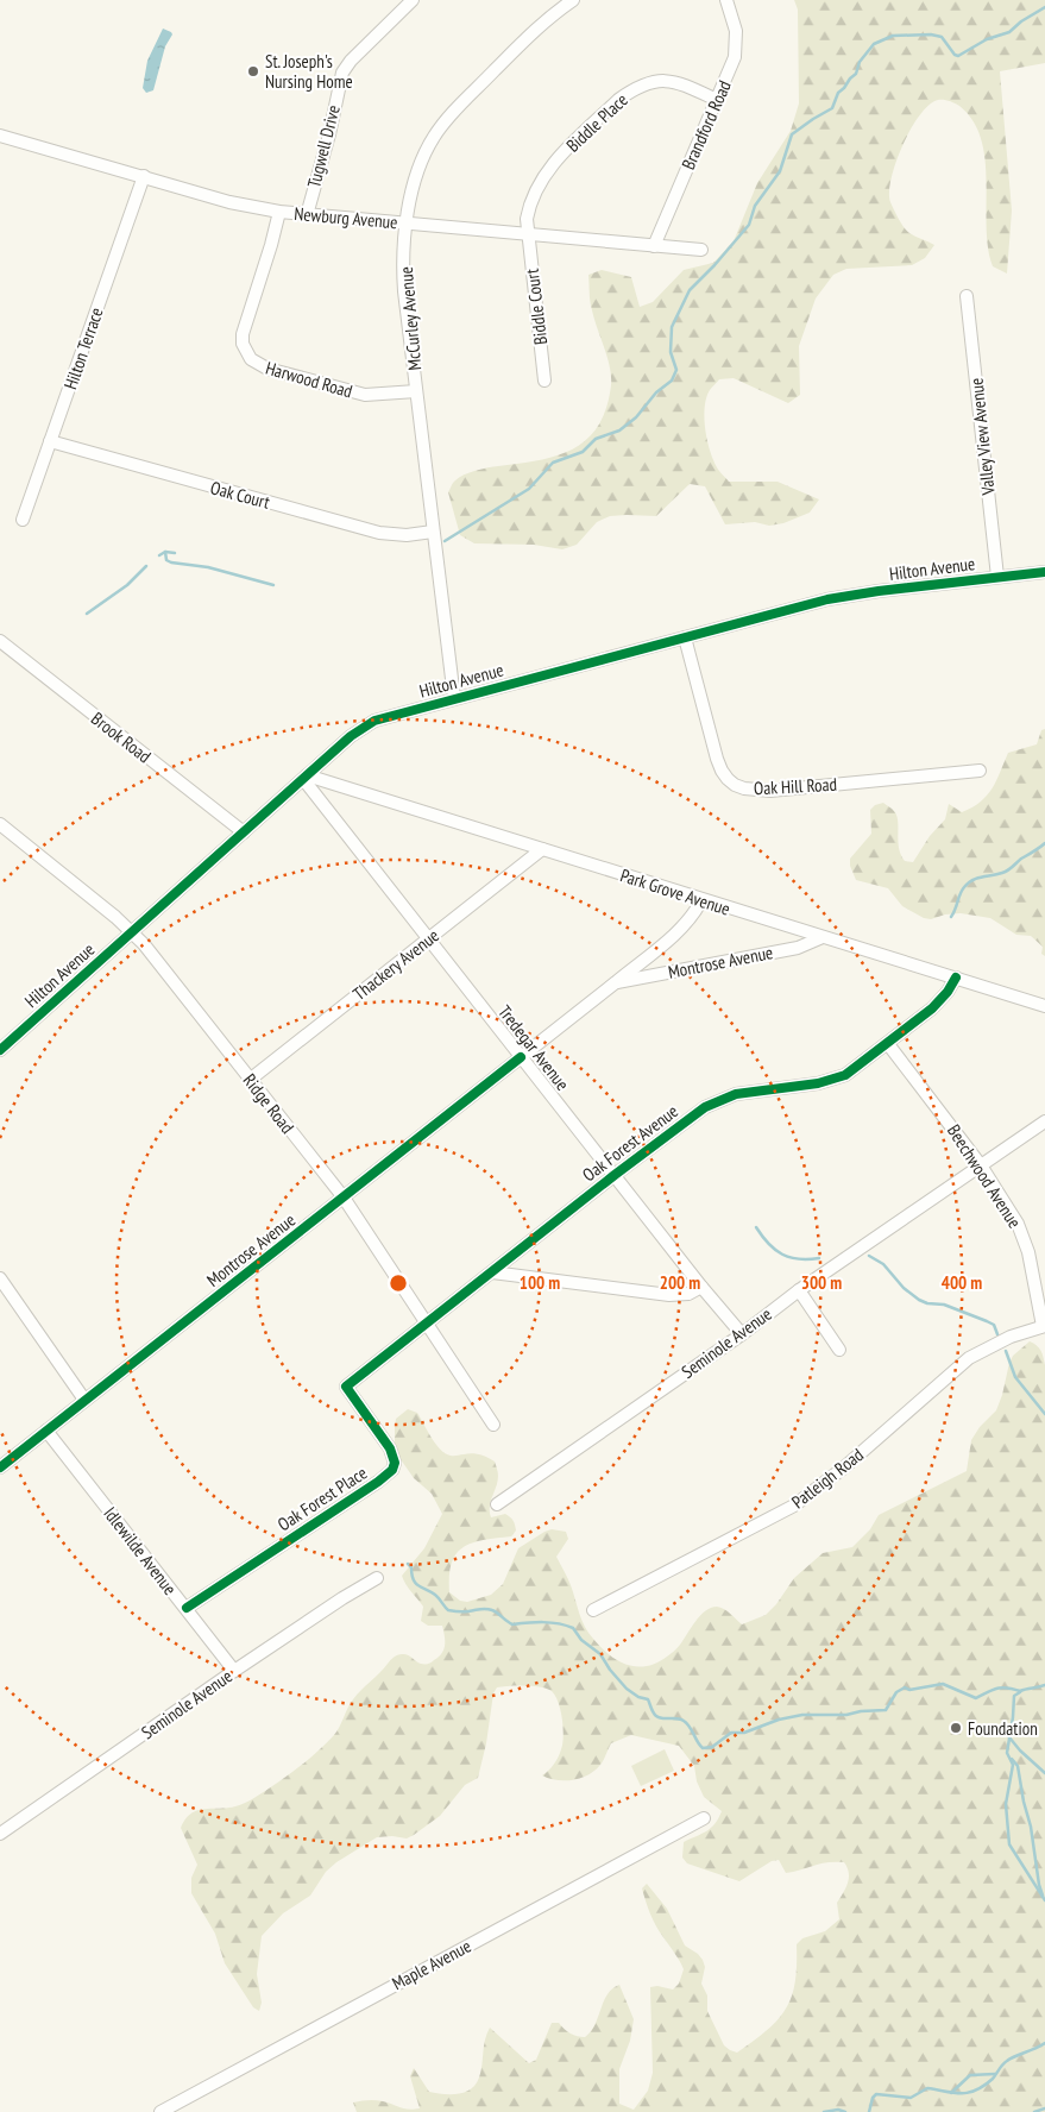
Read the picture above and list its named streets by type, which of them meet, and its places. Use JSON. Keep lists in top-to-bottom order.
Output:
{
  "streets": {
    "street": [
      "Biddle Place",
      "Brandford Road",
      "Tugwell Drive",
      "Newburg Avenue",
      "Biddle Court",
      "McCurley Avenue",
      "Hilton Terrace",
      "Harwood Road",
      "Valley View Avenue",
      "Oak Court",
      "Hilton Avenue",
      "Brook Road",
      "Oak Hill Road",
      "Park Grove Avenue",
      "Montrose Avenue",
      "Thackery Avenue",
      "Tredegar Avenue",
      "Ridge Road",
      "Oak Forest Avenue",
      "Beechwood Avenue",
      "Seminole Avenue",
      "Patleigh Road",
      "Oak Forest Place",
      "Idlewilde Avenue",
      "Maple Avenue"
    ]
  },
  "crossings": [
    ["Biddle Place", "Brandford Road"],
    ["Biddle Place", "Newburg Avenue"],
    ["Biddle Place", "Biddle Court"],
    ["Brandford Road", "Newburg Avenue"],
    ["Tugwell Drive", "Newburg Avenue"],
    ["Newburg Avenue", "Biddle Court"],
    ["Newburg Avenue", "McCurley Avenue"],
    ["Newburg Avenue", "Hilton Terrace"],
    ["Newburg Avenue", "Harwood Road"],
    ["McCurley Avenue", "Harwood Road"],
    ["McCurley Avenue", "Oak Court"],
    ["McCurley Avenue", "Hilton Avenue"],
    ["Hilton Terrace", "Oak Court"],
    ["Valley View Avenue", "Hilton Avenue"],
    ["Hilton Avenue", "Brook Road"],
    ["Hilton Avenue", "Oak Hill Road"],
    ["Hilton Avenue", "Park Grove Avenue"],
    ["Hilton Avenue", "Tredegar Avenue"],
    ["Hilton Avenue", "Ridge Road"],
    ["Park Grove Avenue", "Montrose Avenue"],
    ["Park Grove Avenue", "Thackery Avenue"],
    ["Park Grove Avenue", "Tredegar Avenue"],
    ["Park Grove Avenue", "Oak Forest Avenue"],
    ["Montrose Avenue", "Tredegar Avenue"],
    ["Montrose Avenue", "Ridge Road"],
    ["Montrose Avenue", "Idlewilde Avenue"],
    ["Thackery Avenue", "Tredegar Avenue"],
    ["Thackery Avenue", "Ridge Road"],
    ["Tredegar Avenue", "Oak Forest Avenue"],
    ["Tredegar Avenue", "Seminole Avenue"],
    ["Ridge Road", "Oak Forest Avenue"],
    ["Oak Forest Avenue", "Beechwood Avenue"],
    ["Oak Forest Avenue", "Oak Forest Place"],
    ["Beechwood Avenue", "Seminole Avenue"],
    ["Beechwood Avenue", "Patleigh Road"],
    ["Seminole Avenue", "Idlewilde Avenue"],
    ["Oak Forest Place", "Idlewilde Avenue"]
  ],
  "places": ["St. Joseph's Nursing Home", "Foundation"],
  "rings": [
    "100 m",
    "200 m",
    "300 m",
    "400 m"
  ]
}
